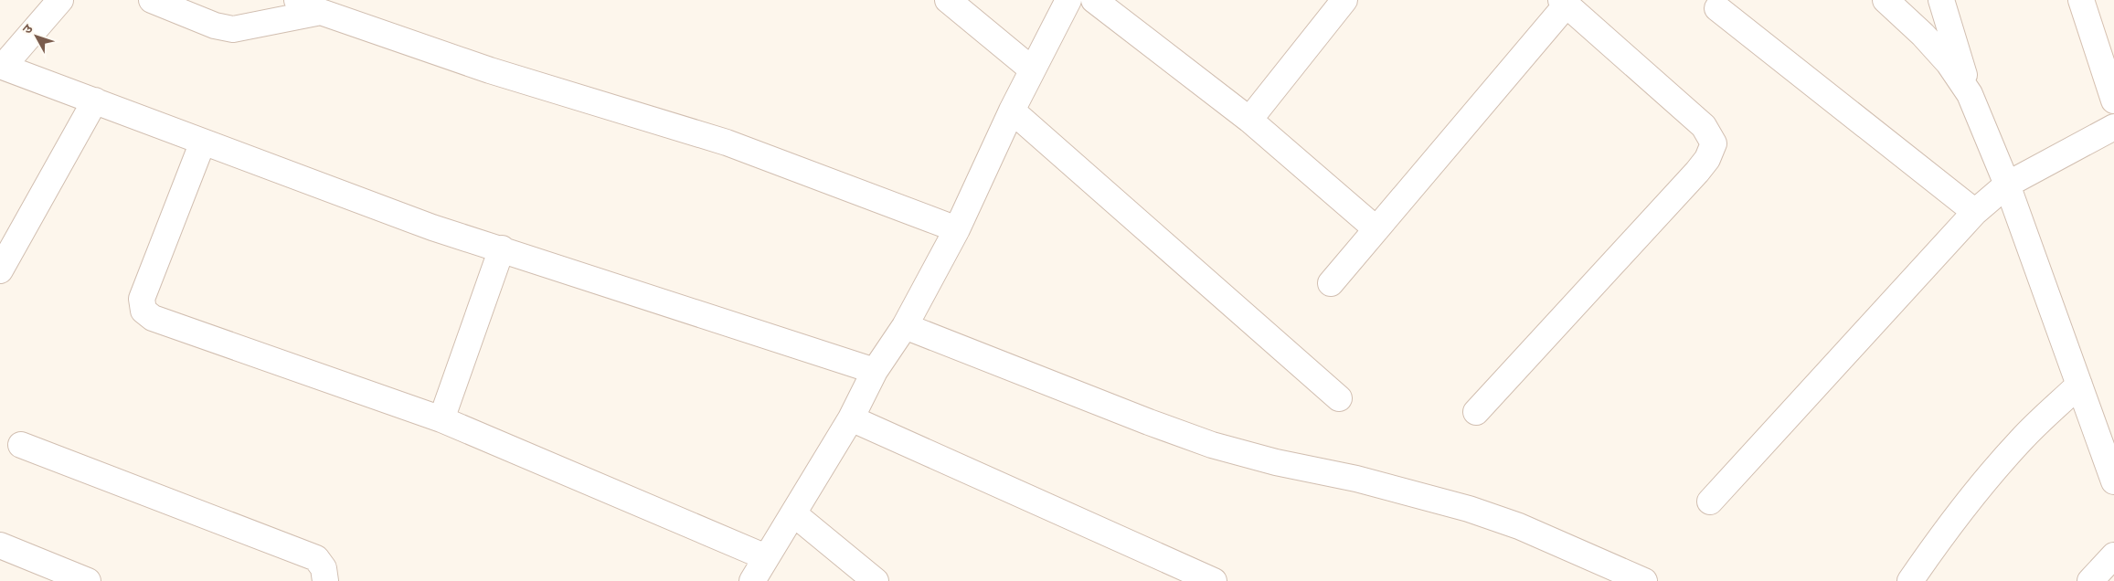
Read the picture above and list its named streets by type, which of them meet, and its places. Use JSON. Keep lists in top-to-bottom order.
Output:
{
  "north": "top left"
}
